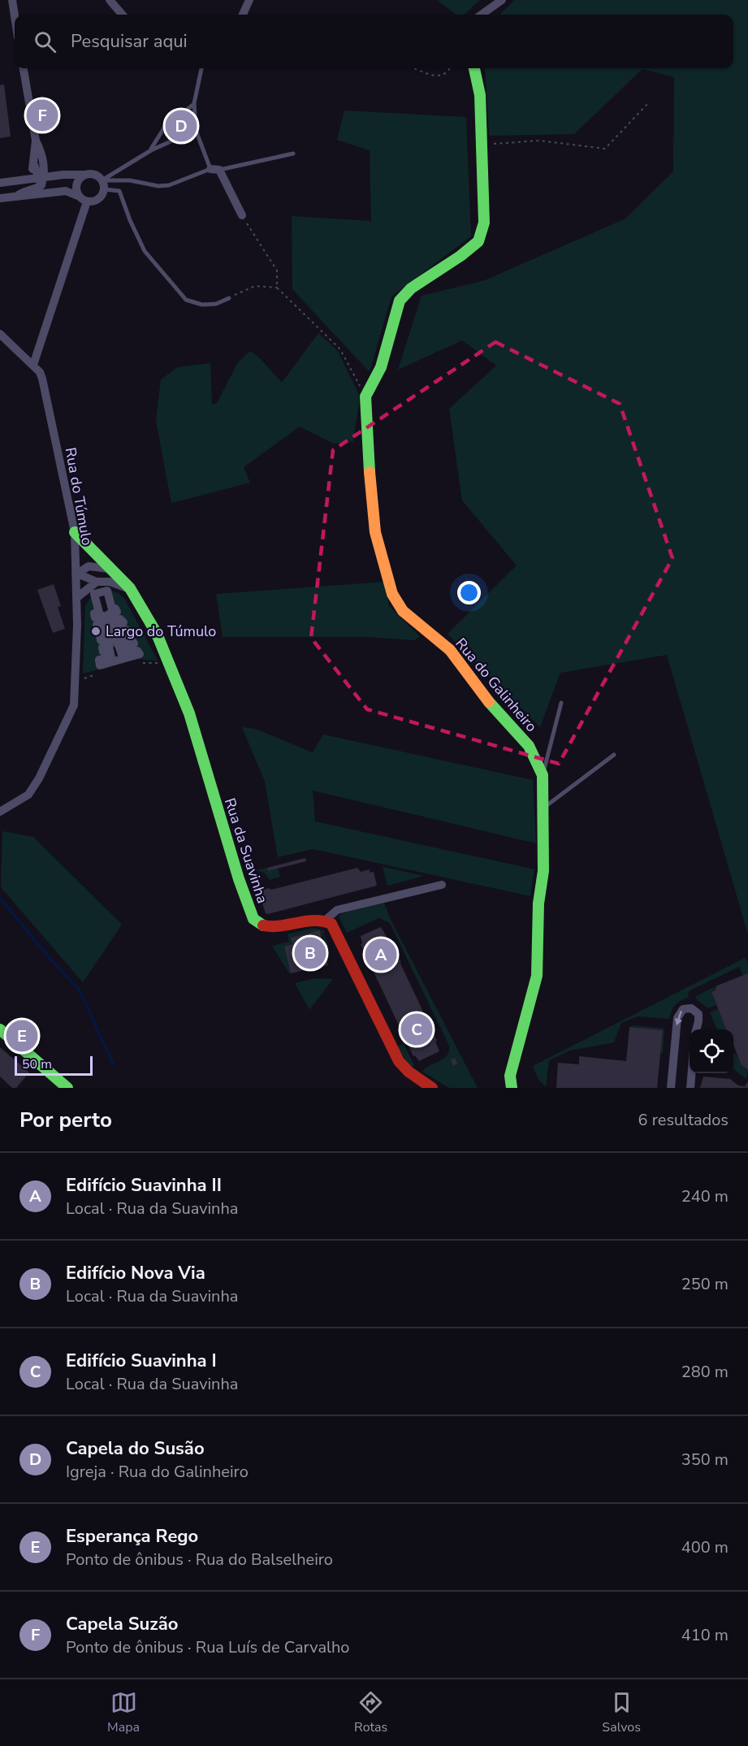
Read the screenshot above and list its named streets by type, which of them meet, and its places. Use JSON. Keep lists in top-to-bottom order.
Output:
{
  "streets": {
    "street": ["Rua do Túmulo", "Rua do Galinheiro", "Rua da Suavinha"]
  },
  "crossings": [
    ["Rua do Túmulo", "Rua da Suavinha"]
  ],
  "places": ["Largo do Túmulo"],
  "scale_bar": "50 m",
  "page": {
    "search": "Pesquisar aqui",
    "pins": [
      "F",
      "D",
      "B",
      "A",
      "C",
      "E"
    ],
    "scale": "50 m",
    "heading": ["Por perto", "6 resultados"],
    "list": [
      {
        "mark": "A",
        "name": "Edifício Suavinha II",
        "note": "Local · Rua da Suavinha",
        "value": "240 m"
      },
      {
        "mark": "B",
        "name": "Edifício Nova Via",
        "note": "Local · Rua da Suavinha",
        "value": "250 m"
      },
      {
        "mark": "C",
        "name": "Edifício Suavinha I",
        "note": "Local · Rua da Suavinha",
        "value": "280 m"
      },
      {
        "mark": "D",
        "name": "Capela do Susão",
        "note": "Igreja · Rua do Galinheiro",
        "value": "350 m"
      },
      {
        "mark": "E",
        "name": "Esperança Rego",
        "note": "Ponto de ônibus · Rua do Balselheiro",
        "value": "400 m"
      },
      {
        "mark": "F",
        "name": "Capela Suzão",
        "note": "Ponto de ônibus · Rua Luís de Carvalho",
        "value": "410 m"
      }
    ],
    "nav": ["Mapa", "Rotas", "Salvos"]
  }
}
